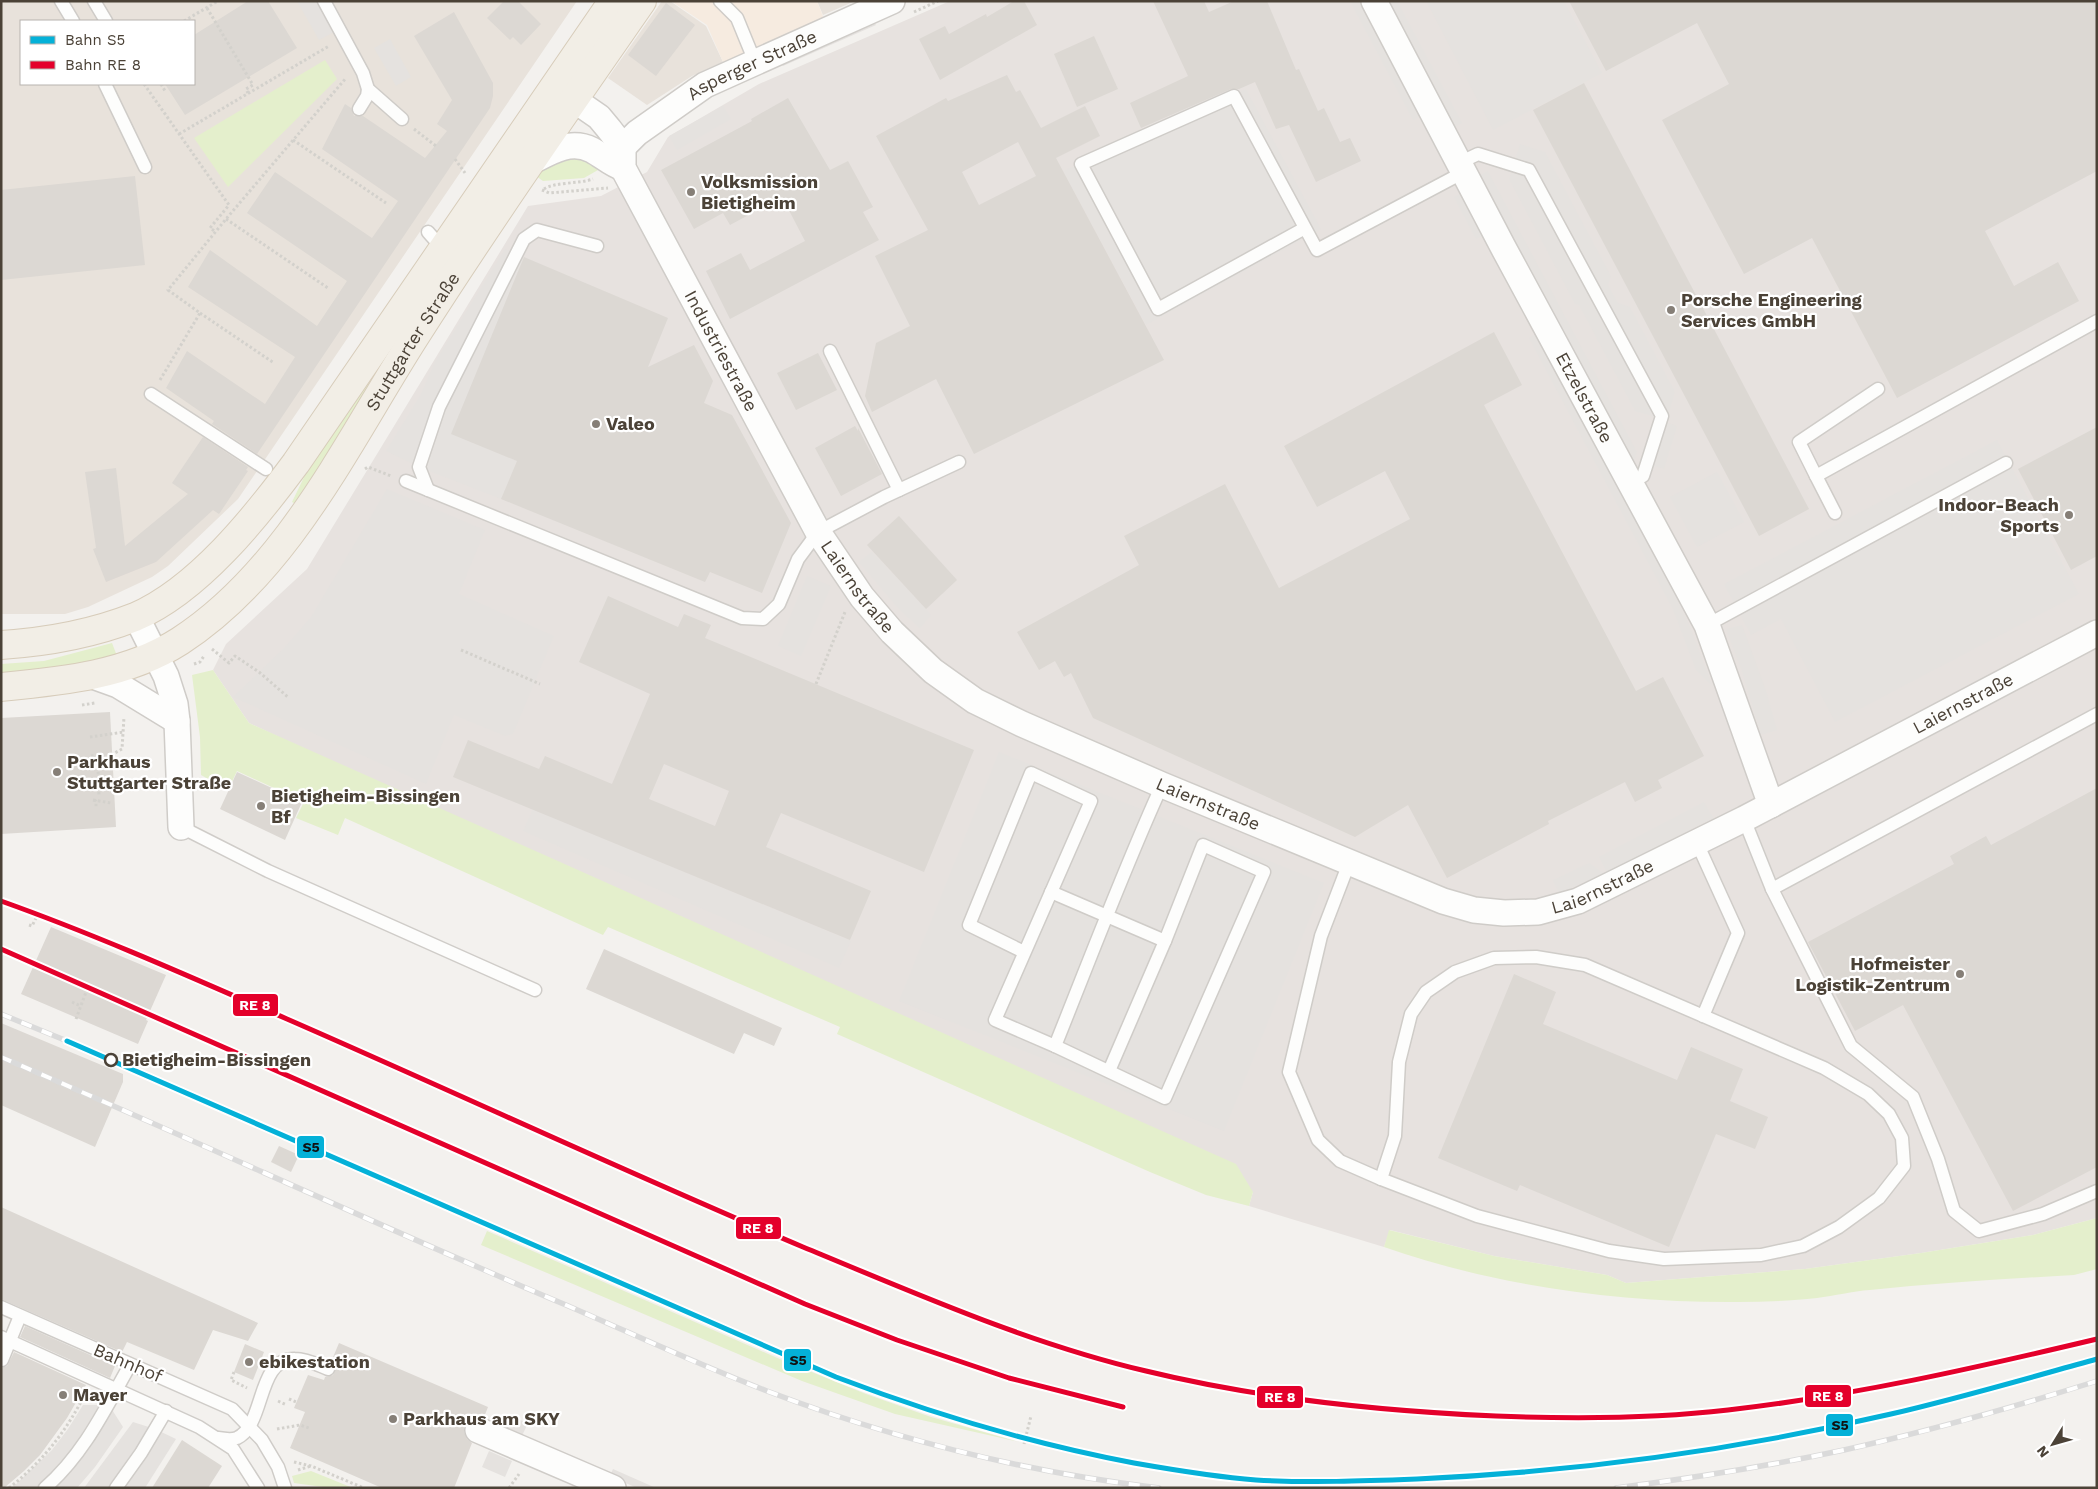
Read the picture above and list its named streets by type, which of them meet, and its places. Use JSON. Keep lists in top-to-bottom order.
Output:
{
  "streets": {
    "main road": ["Stuttgarter Straße"],
    "street": [
      "Asperger Straße",
      "Industriestraße",
      "Etzelstraße",
      "Laiernstraße"
    ],
    "lane": ["Bahnhof"]
  },
  "crossings": [
    ["Asperger Straße", "Industriestraße"],
    ["Stuttgarter Straße", "Industriestraße"],
    ["Industriestraße", "Laiernstraße"],
    ["Etzelstraße", "Laiernstraße"]
  ],
  "places": [
    "Volksmission Bietigheim",
    "Porsche Engineering Services GmbH",
    "Valeo",
    "Indoor-Beach Sports",
    "Parkhaus Stuttgarter Straße",
    "Bietigheim-Bissingen Bf",
    "Hofmeister Logistik-Zentrum",
    "Bietigheim-Bissingen",
    "ebikestation",
    "Mayer",
    "Parkhaus am SKY"
  ],
  "lines": ["rail line S5"],
  "legend": ["Bahn S5", "Bahn RE 8"],
  "north": "bottom left"
}
